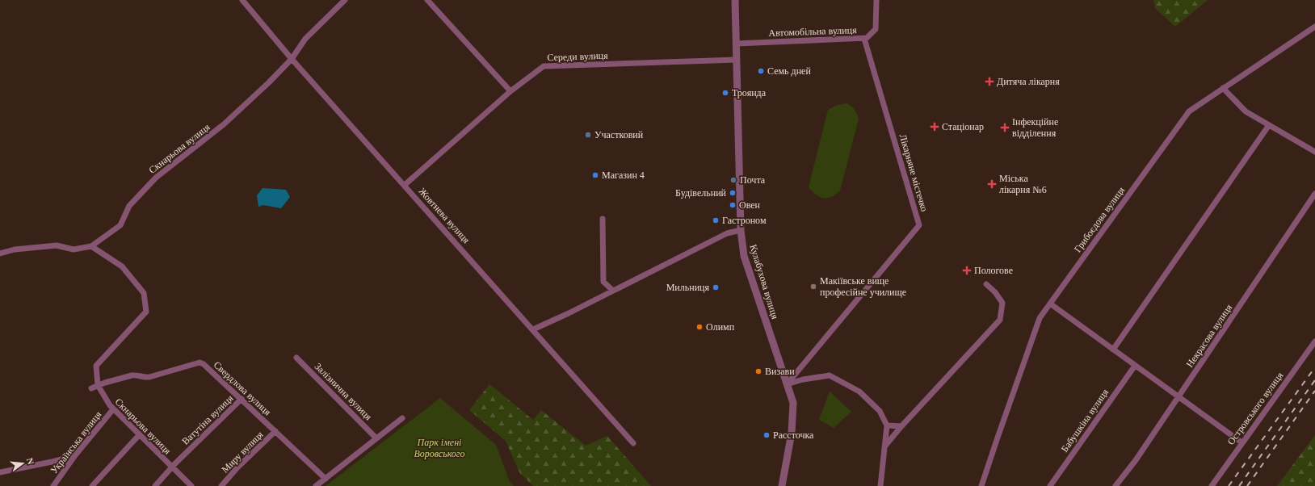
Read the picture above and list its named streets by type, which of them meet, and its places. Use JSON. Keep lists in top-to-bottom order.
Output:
{
  "streets": {
    "street": [
      "Автомобільна вулиця",
      "Середи вулиця",
      "Скнарьова вулиця",
      "Лікарняне містечко",
      "Жовтнева вулиця",
      "Грибоєдова вулиця",
      "Кулабухова вулиця",
      "Некрасова вулиця",
      "Свердлова вулиця",
      "Залізнична вулиця",
      "Островського вулиця",
      "Ватутіна вулиця",
      "Бабушкіна вулиця",
      "Українська вулиця",
      "Миру вулиця"
    ]
  },
  "crossings": [
    ["Автомобільна вулиця", "Лікарняне містечко"],
    ["Автомобільна вулиця", "Кулабухова вулиця"],
    ["Середи вулиця", "Жовтнева вулиця"],
    ["Середи вулиця", "Кулабухова вулиця"],
    ["Скнарьова вулиця", "Жовтнева вулиця"],
    ["Скнарьова вулиця", "Свердлова вулиця"],
    ["Скнарьова вулиця", "Ватутіна вулиця"],
    ["Скнарьова вулиця", "Українська вулиця"],
    ["Лікарняне містечко", "Кулабухова вулиця"],
    ["Свердлова вулиця", "Ватутіна вулиця"],
    ["Свердлова вулиця", "Миру вулиця"]
  ],
  "parks": ["Парк імені Воровського"],
  "places": {
    "other": [
      "Семь дней",
      "Троянда",
      "Участковий",
      "Магазин 4",
      "Почта",
      "Будівельний",
      "Овен",
      "Гастроном",
      "Макіївське вище професійне училище",
      "Мильниця",
      "Олимп",
      "Визави",
      "Рассточка"
    ],
    "health": [
      "Дитяча лікарня",
      "Стаціонар",
      "Інфекційне відділення",
      "Міська лікарня №6",
      "Пологове"
    ]
  },
  "north": "right"
}
